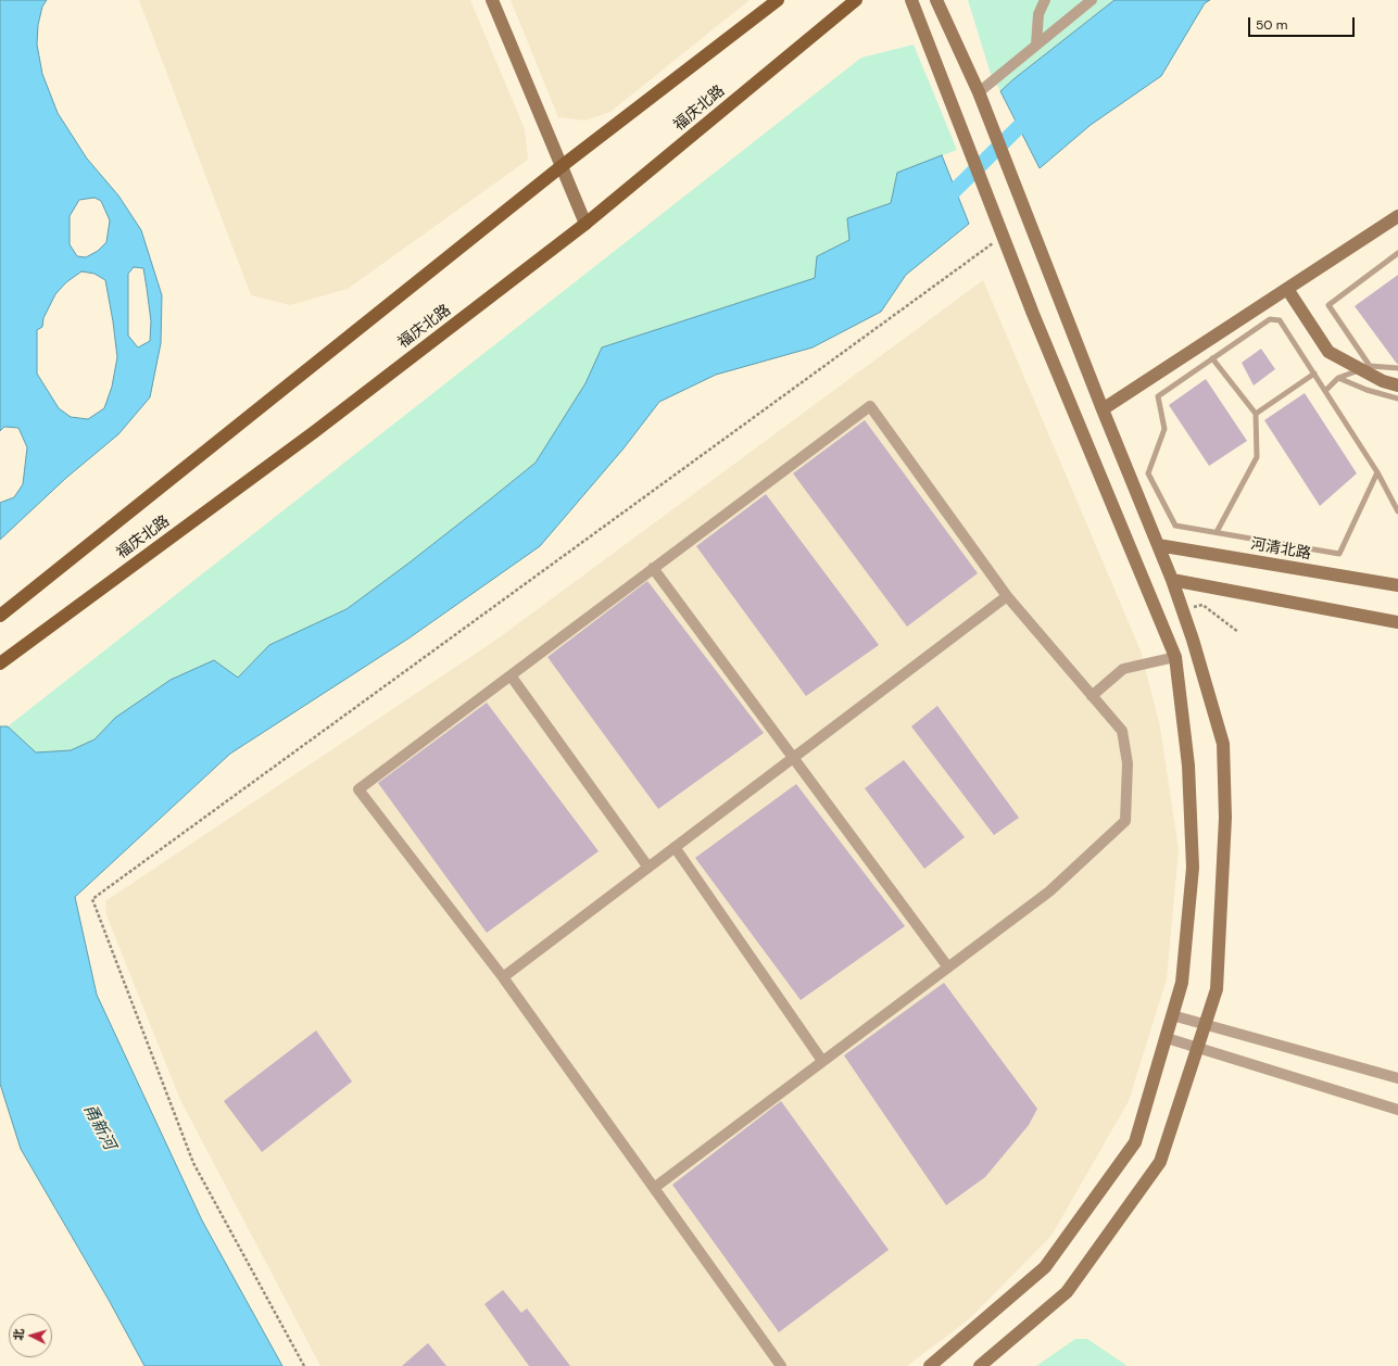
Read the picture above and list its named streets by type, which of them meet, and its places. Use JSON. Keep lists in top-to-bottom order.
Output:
{
  "streets": {
    "main road": ["福庆北路", "河清北路"]
  },
  "water": ["甬新河"],
  "scale_bar": "50 m",
  "north": "left"
}
